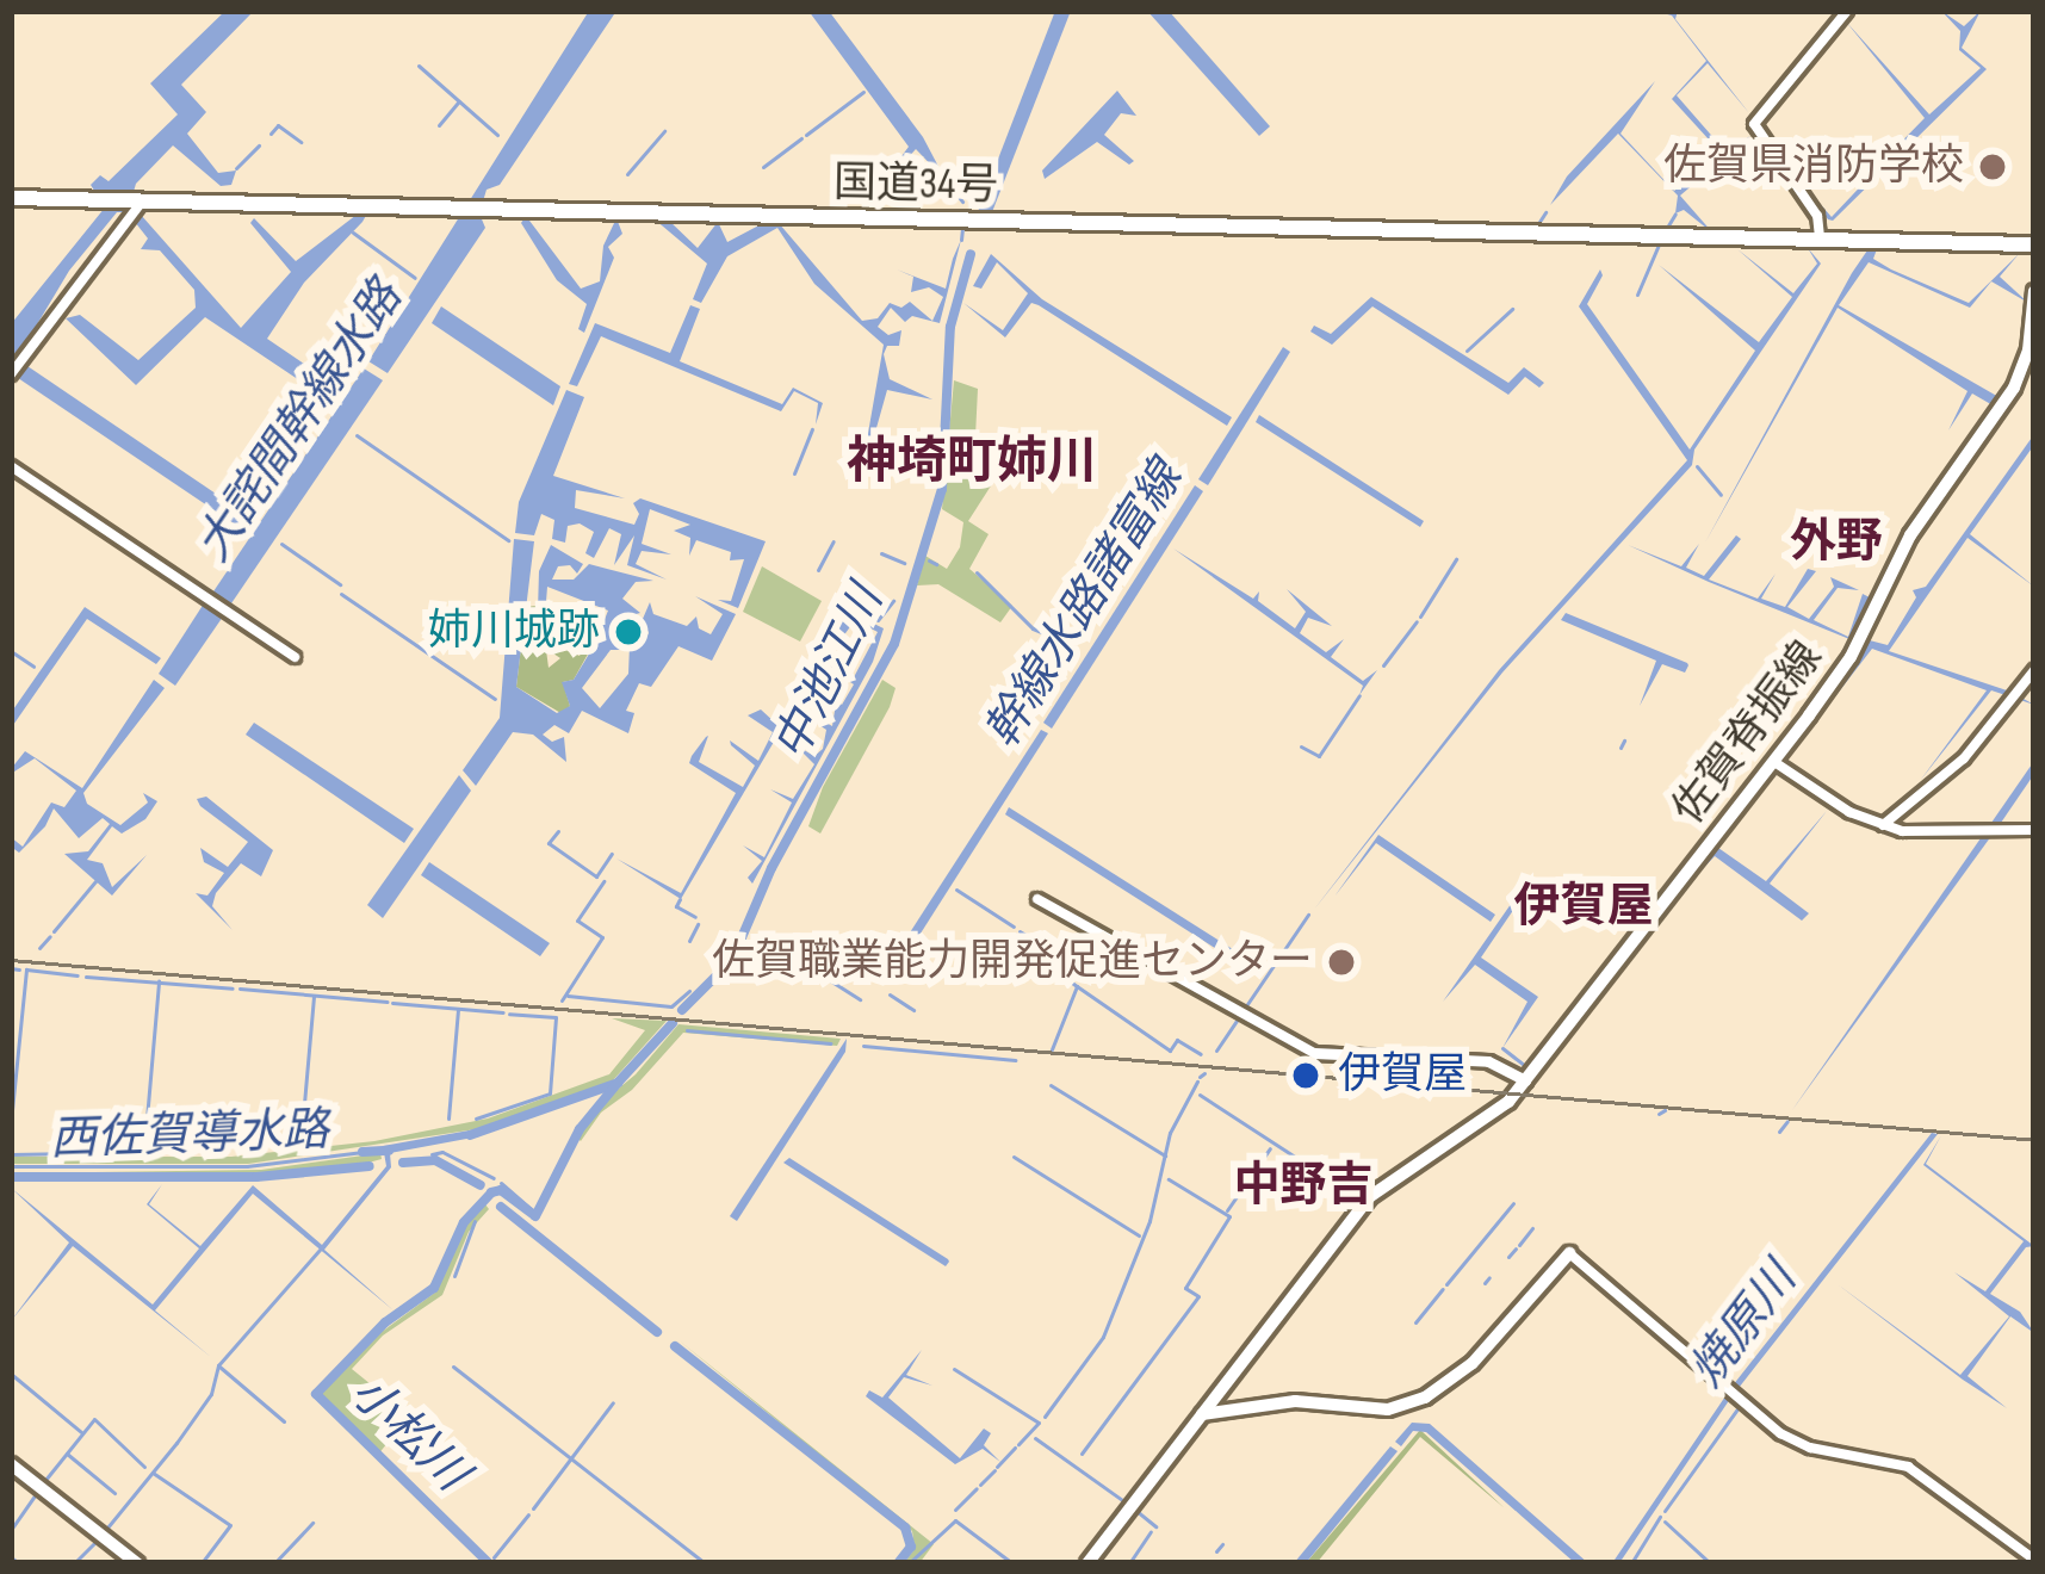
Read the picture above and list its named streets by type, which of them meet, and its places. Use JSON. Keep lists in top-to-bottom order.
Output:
{
  "streets": {
    "highway": ["国道34号"],
    "main road": ["佐賀脊振線"]
  },
  "districts": [
    "神埼町姉川",
    "外野",
    "伊賀屋",
    "中野吉"
  ],
  "water": [
    "大詫間幹線水路",
    "幹線水路諸富線",
    "中池江川",
    "西佐賀導水路",
    "焼原川",
    "小松川"
  ],
  "places": [
    "佐賀県消防学校",
    "姉川城跡",
    "佐賀職業能力開発促進センター",
    "伊賀屋"
  ]
}
